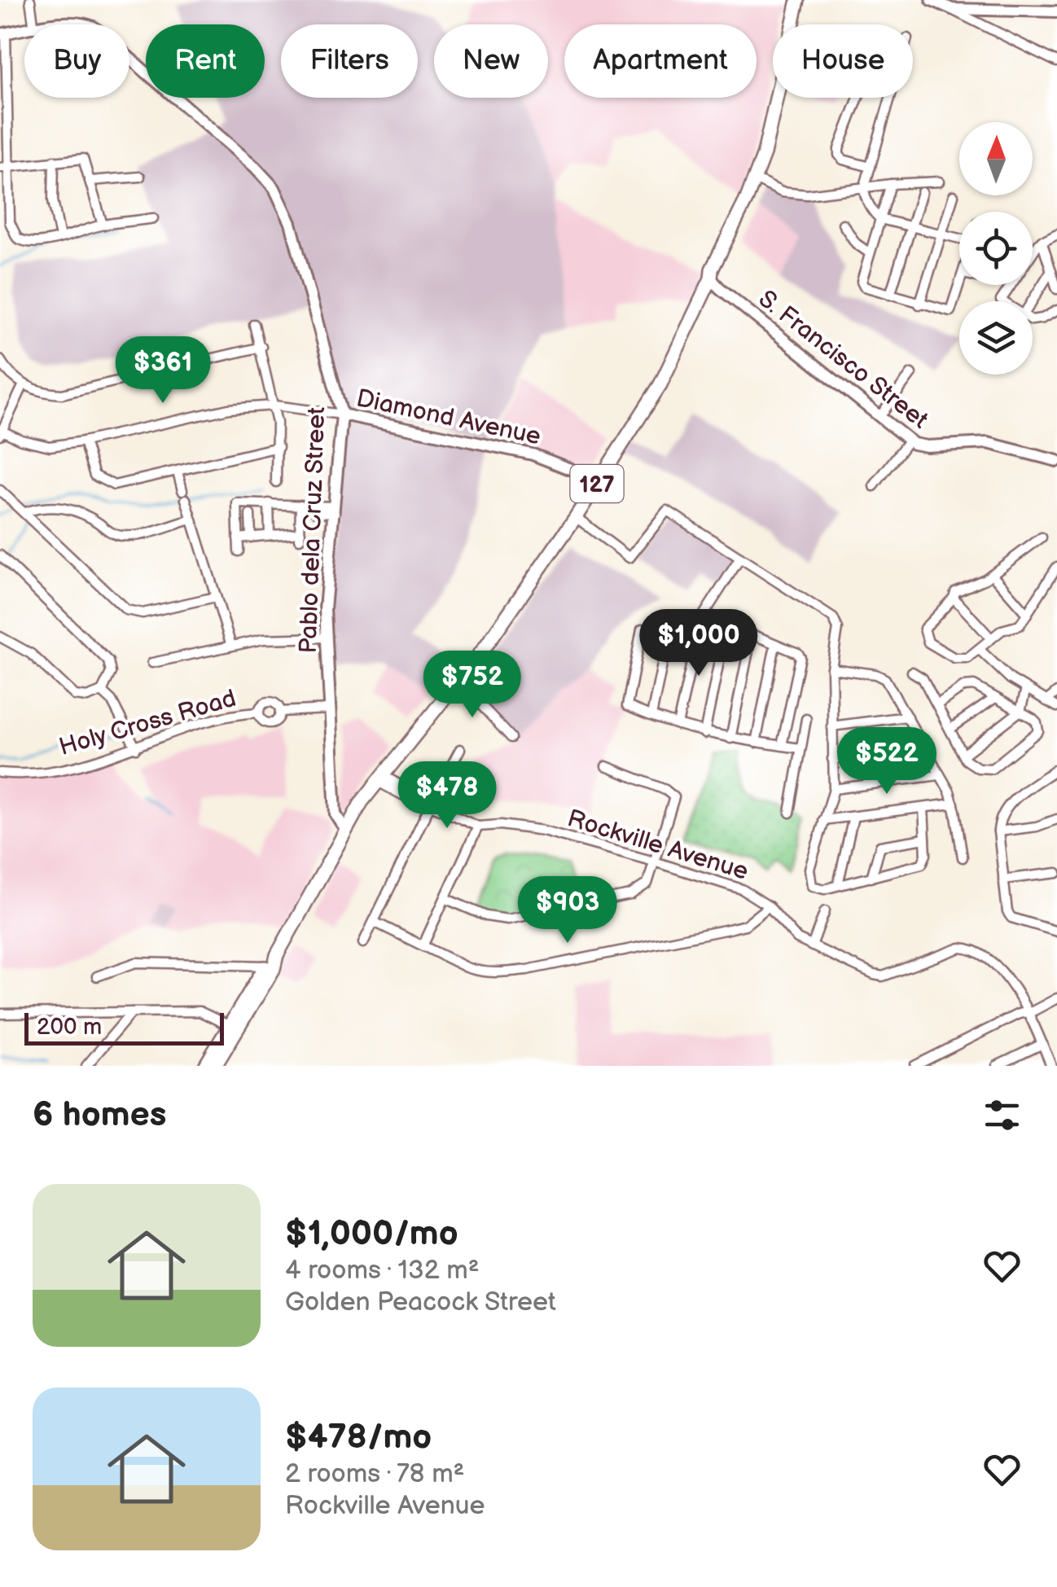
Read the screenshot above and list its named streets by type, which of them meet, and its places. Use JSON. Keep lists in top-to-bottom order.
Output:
{
  "streets": {
    "main road": ["127"],
    "street": [
      "S. Francisco Street",
      "Diamond Avenue",
      "Pablo dela Cruz Street",
      "Holy Cross Road",
      "Rockville Avenue"
    ]
  },
  "crossings": [
    ["S. Francisco Street", "127"],
    ["Diamond Avenue", "127"],
    ["Diamond Avenue", "Pablo dela Cruz Street"],
    ["127", "Pablo dela Cruz Street"],
    ["127", "Rockville Avenue"]
  ],
  "scale_bar": "200 m",
  "north": "top",
  "page": {
    "chip": [
      "Buy",
      "Rent",
      "Filters",
      "New",
      "Apartment",
      "House"
    ],
    "price": [
      "$361",
      "$1,000",
      "$752",
      "$522",
      "$478",
      "$903"
    ],
    "scale": "200 m",
    "heading": "6 homes",
    "list": [
      {
        "name": "$1,000/mo",
        "note": "4 rooms · 132 m² · Golden Peacock Street"
      },
      {
        "name": "$478/mo",
        "note": "2 rooms · 78 m² · Rockville Avenue"
      }
    ]
  }
}
